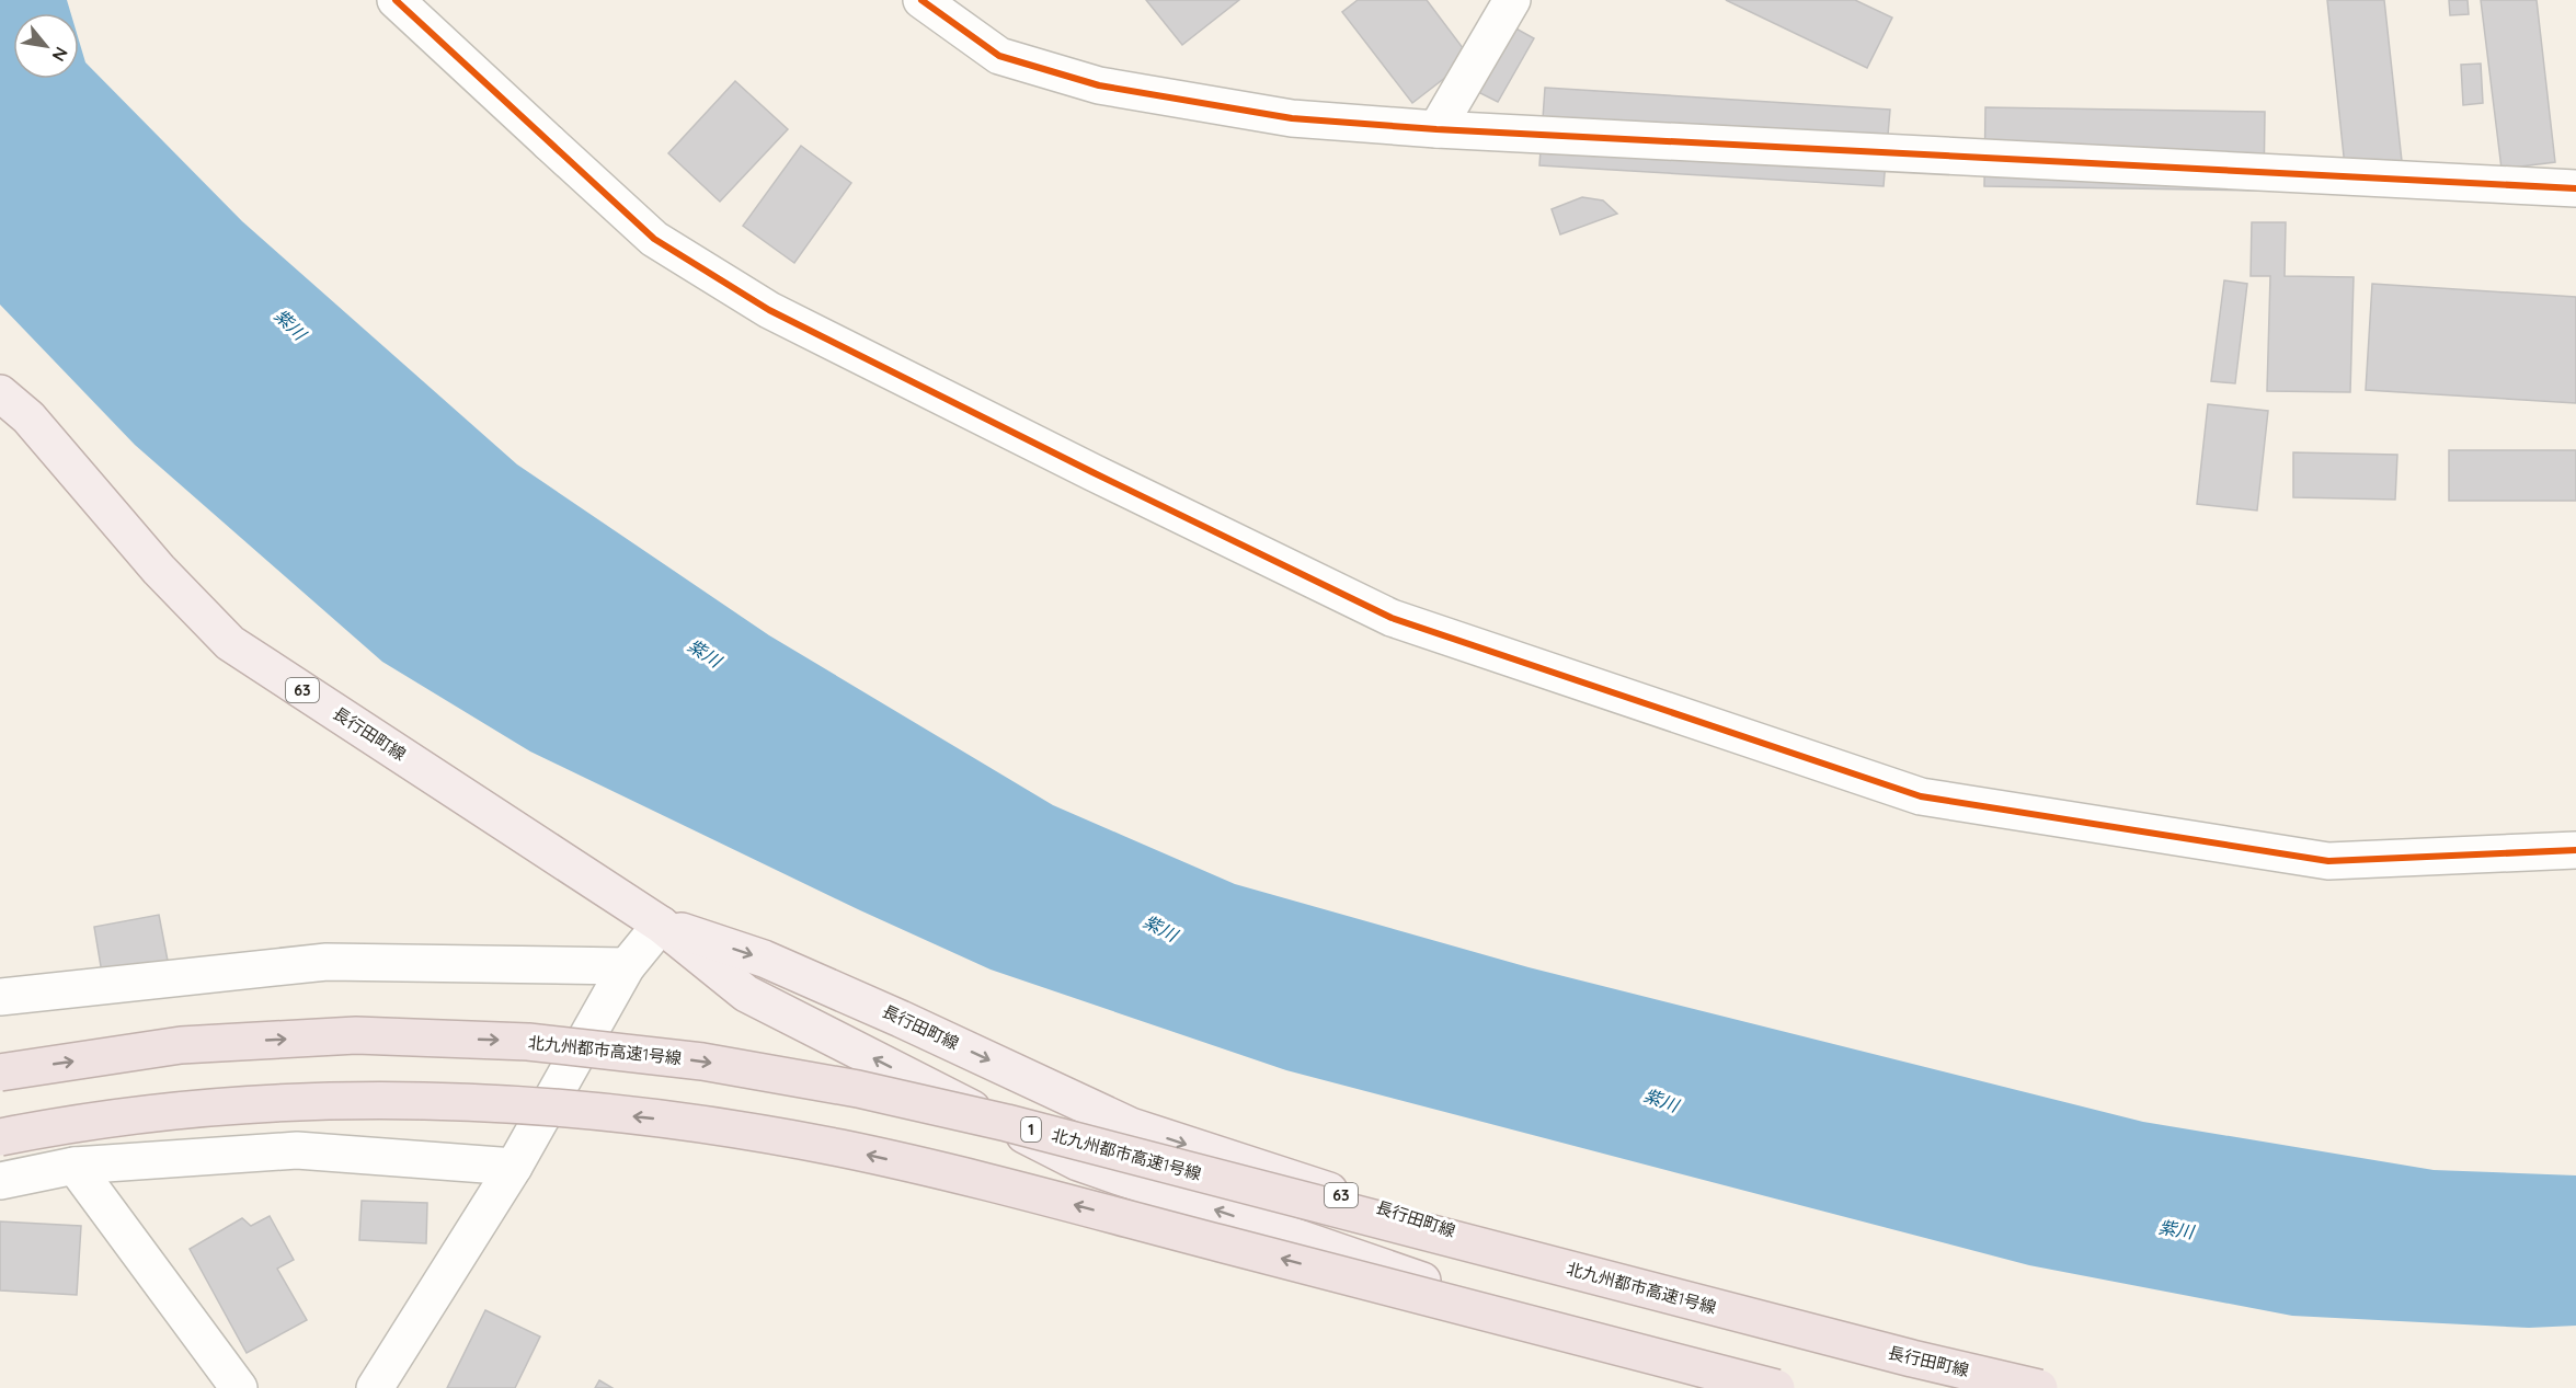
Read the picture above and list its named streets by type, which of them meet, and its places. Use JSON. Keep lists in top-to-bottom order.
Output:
{
  "streets": {
    "highway": ["北九州都市高速1号線", "1"],
    "main road": ["63", "長行田町線"]
  },
  "water": ["紫川"],
  "north": "bottom right"
}
